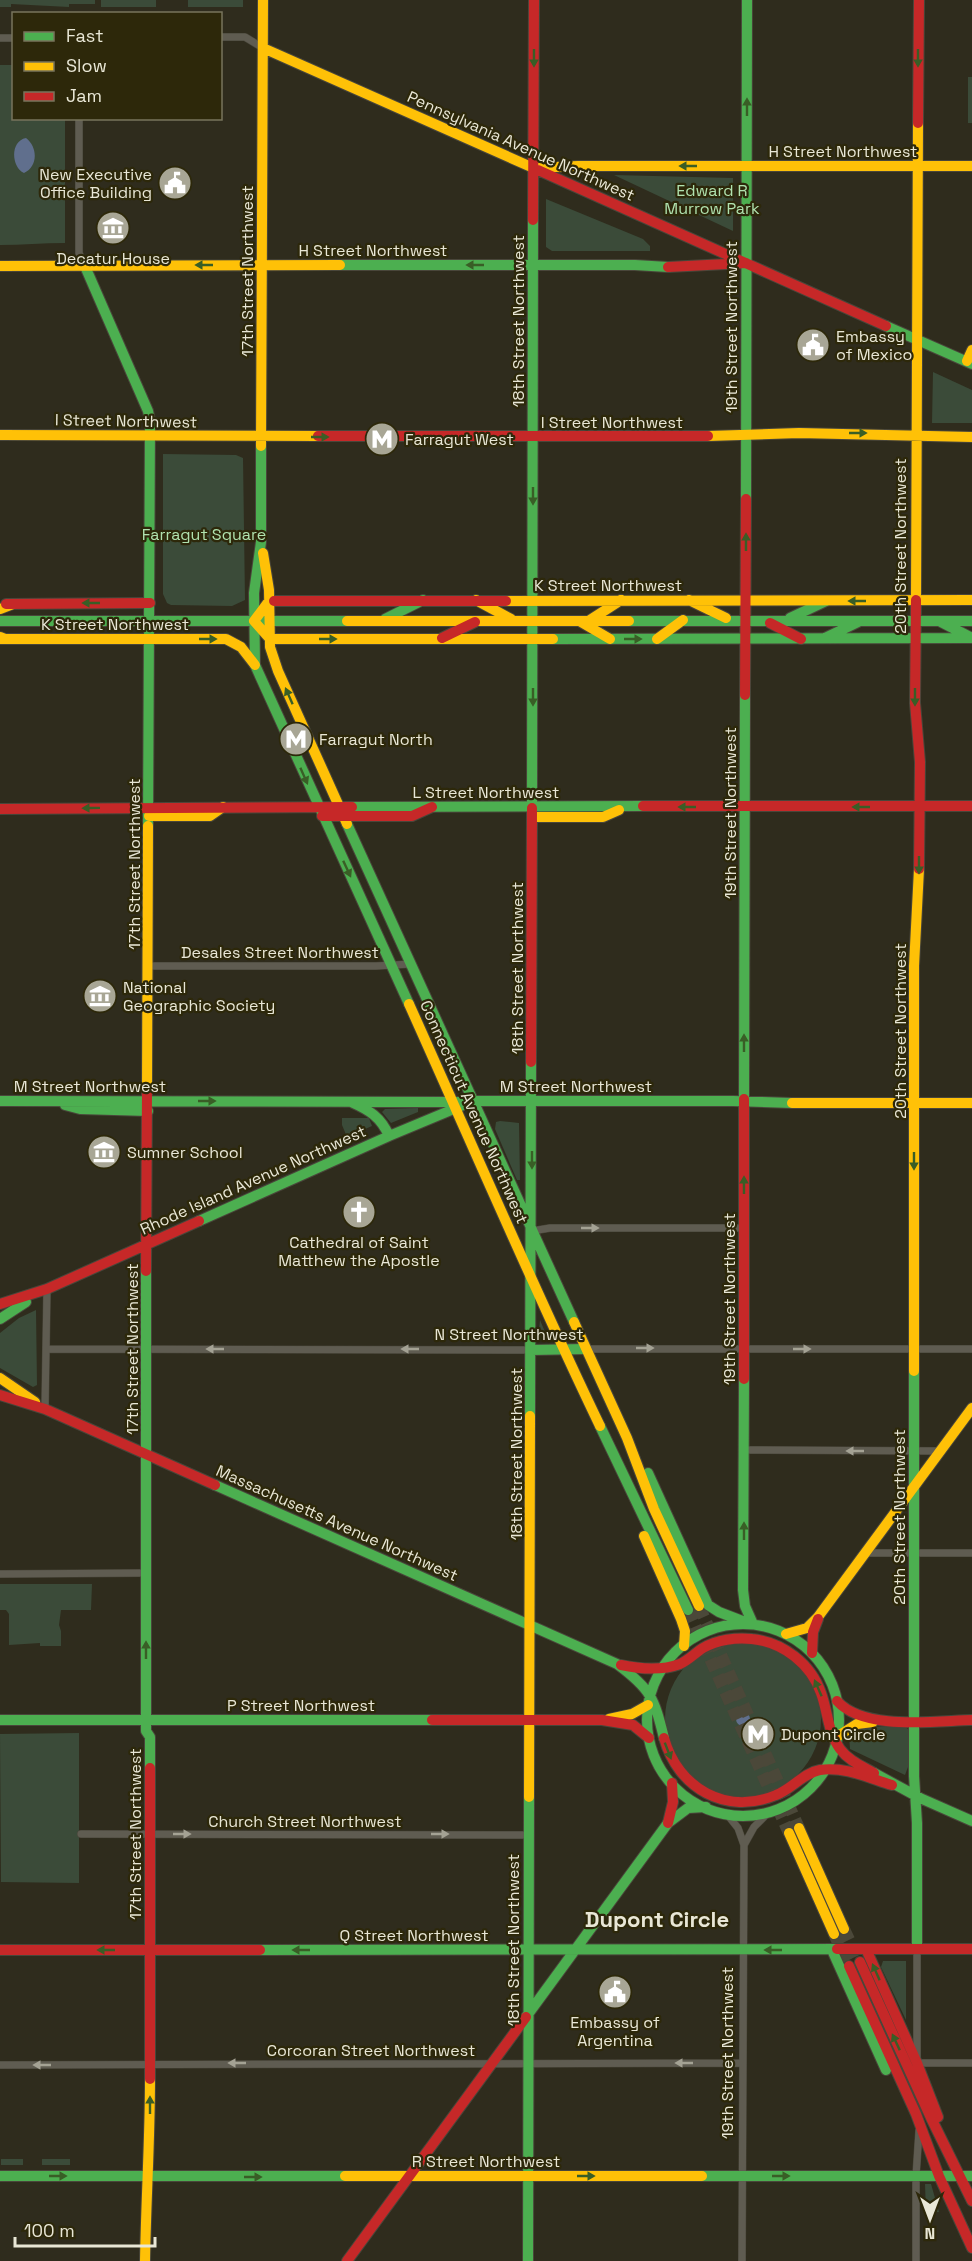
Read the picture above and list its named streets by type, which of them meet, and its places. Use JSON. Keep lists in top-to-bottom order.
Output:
{
  "streets": {
    "main road": [
      "Pennsylvania Avenue Northwest",
      "H Street Northwest",
      "17th Street Northwest",
      "18th Street Northwest",
      "19th Street Northwest",
      "I Street Northwest",
      "20th Street Northwest",
      "K Street Northwest",
      "L Street Northwest",
      "M Street Northwest",
      "Connecticut Avenue Northwest",
      "Rhode Island Avenue Northwest",
      "N Street Northwest",
      "Massachusetts Avenue Northwest",
      "P Street Northwest",
      "Q Street Northwest",
      "R Street Northwest"
    ],
    "street": ["Desales Street Northwest", "Church Street Northwest", "Corcoran Street Northwest"]
  },
  "crossings": [
    ["Pennsylvania Avenue Northwest", "H Street Northwest"],
    ["Pennsylvania Avenue Northwest", "17th Street Northwest"],
    ["Pennsylvania Avenue Northwest", "18th Street Northwest"],
    ["Pennsylvania Avenue Northwest", "19th Street Northwest"],
    ["Pennsylvania Avenue Northwest", "20th Street Northwest"],
    ["H Street Northwest", "17th Street Northwest"],
    ["H Street Northwest", "18th Street Northwest"],
    ["H Street Northwest", "19th Street Northwest"],
    ["H Street Northwest", "20th Street Northwest"],
    ["17th Street Northwest", "I Street Northwest"],
    ["17th Street Northwest", "K Street Northwest"],
    ["17th Street Northwest", "L Street Northwest"],
    ["17th Street Northwest", "Desales Street Northwest"],
    ["17th Street Northwest", "M Street Northwest"],
    ["17th Street Northwest", "Connecticut Avenue Northwest"],
    ["17th Street Northwest", "Rhode Island Avenue Northwest"],
    ["17th Street Northwest", "N Street Northwest"],
    ["17th Street Northwest", "Massachusetts Avenue Northwest"],
    ["17th Street Northwest", "P Street Northwest"],
    ["17th Street Northwest", "Church Street Northwest"],
    ["17th Street Northwest", "Q Street Northwest"],
    ["17th Street Northwest", "Corcoran Street Northwest"],
    ["17th Street Northwest", "R Street Northwest"],
    ["18th Street Northwest", "I Street Northwest"],
    ["18th Street Northwest", "K Street Northwest"],
    ["18th Street Northwest", "L Street Northwest"],
    ["18th Street Northwest", "M Street Northwest"],
    ["18th Street Northwest", "Connecticut Avenue Northwest"],
    ["18th Street Northwest", "N Street Northwest"],
    ["18th Street Northwest", "Massachusetts Avenue Northwest"],
    ["18th Street Northwest", "P Street Northwest"],
    ["18th Street Northwest", "Church Street Northwest"],
    ["18th Street Northwest", "Q Street Northwest"],
    ["18th Street Northwest", "Corcoran Street Northwest"],
    ["18th Street Northwest", "R Street Northwest"],
    ["19th Street Northwest", "I Street Northwest"],
    ["19th Street Northwest", "K Street Northwest"],
    ["19th Street Northwest", "L Street Northwest"],
    ["19th Street Northwest", "M Street Northwest"],
    ["19th Street Northwest", "N Street Northwest"],
    ["19th Street Northwest", "Q Street Northwest"],
    ["19th Street Northwest", "Corcoran Street Northwest"],
    ["19th Street Northwest", "R Street Northwest"],
    ["I Street Northwest", "20th Street Northwest"],
    ["20th Street Northwest", "K Street Northwest"],
    ["20th Street Northwest", "L Street Northwest"],
    ["20th Street Northwest", "M Street Northwest"],
    ["20th Street Northwest", "N Street Northwest"],
    ["20th Street Northwest", "Q Street Northwest"],
    ["K Street Northwest", "Connecticut Avenue Northwest"],
    ["L Street Northwest", "Connecticut Avenue Northwest"],
    ["Desales Street Northwest", "Connecticut Avenue Northwest"],
    ["M Street Northwest", "Connecticut Avenue Northwest"],
    ["M Street Northwest", "Rhode Island Avenue Northwest"],
    ["Connecticut Avenue Northwest", "Rhode Island Avenue Northwest"],
    ["Connecticut Avenue Northwest", "N Street Northwest"],
    ["Massachusetts Avenue Northwest", "P Street Northwest"]
  ],
  "one_way": [
    "H Street Northwest",
    "19th Street Northwest",
    "I Street Northwest",
    "20th Street Northwest",
    "L Street Northwest",
    "Church Street Northwest",
    "Q Street Northwest",
    "Corcoran Street Northwest",
    "R Street Northwest"
  ],
  "districts": ["Dupont Circle"],
  "parks": ["Edward R Murrow Park", "Farragut Square"],
  "places": {
    "public building": ["New Executive Office Building", "Embassy of Mexico", "Embassy of Argentina"],
    "museum": ["Decatur House", "National Geographic Society", "Sumner School"],
    "metro station": ["Farragut West", "Farragut North", "Dupont Circle"],
    "church": ["Cathedral of Saint Matthew the Apostle"]
  },
  "legend": ["Fast", "Slow", "Jam"],
  "scale_bar": "100 m",
  "north": "bottom"
}
